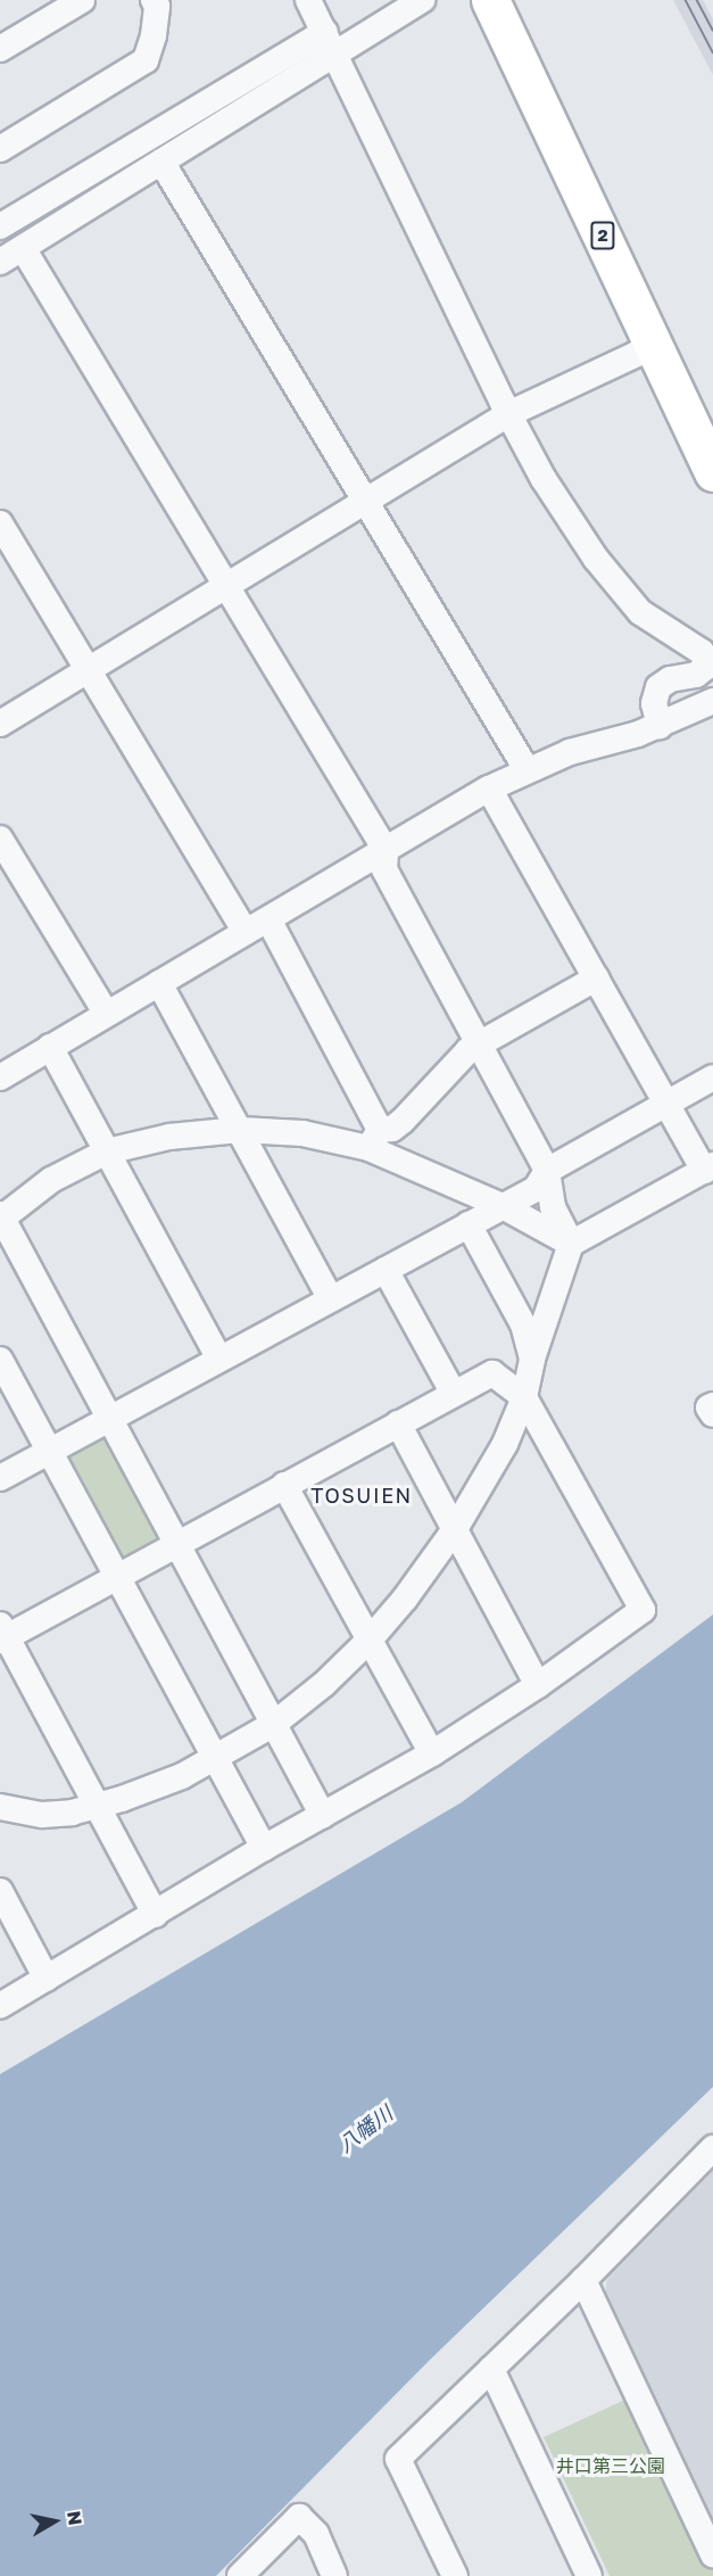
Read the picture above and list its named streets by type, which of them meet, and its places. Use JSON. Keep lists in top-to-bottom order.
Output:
{
  "streets": {
    "highway": ["2"]
  },
  "districts": ["TOSUIEN"],
  "water": ["八幡川"],
  "parks": ["井口第三公園"],
  "north": "right"
}
